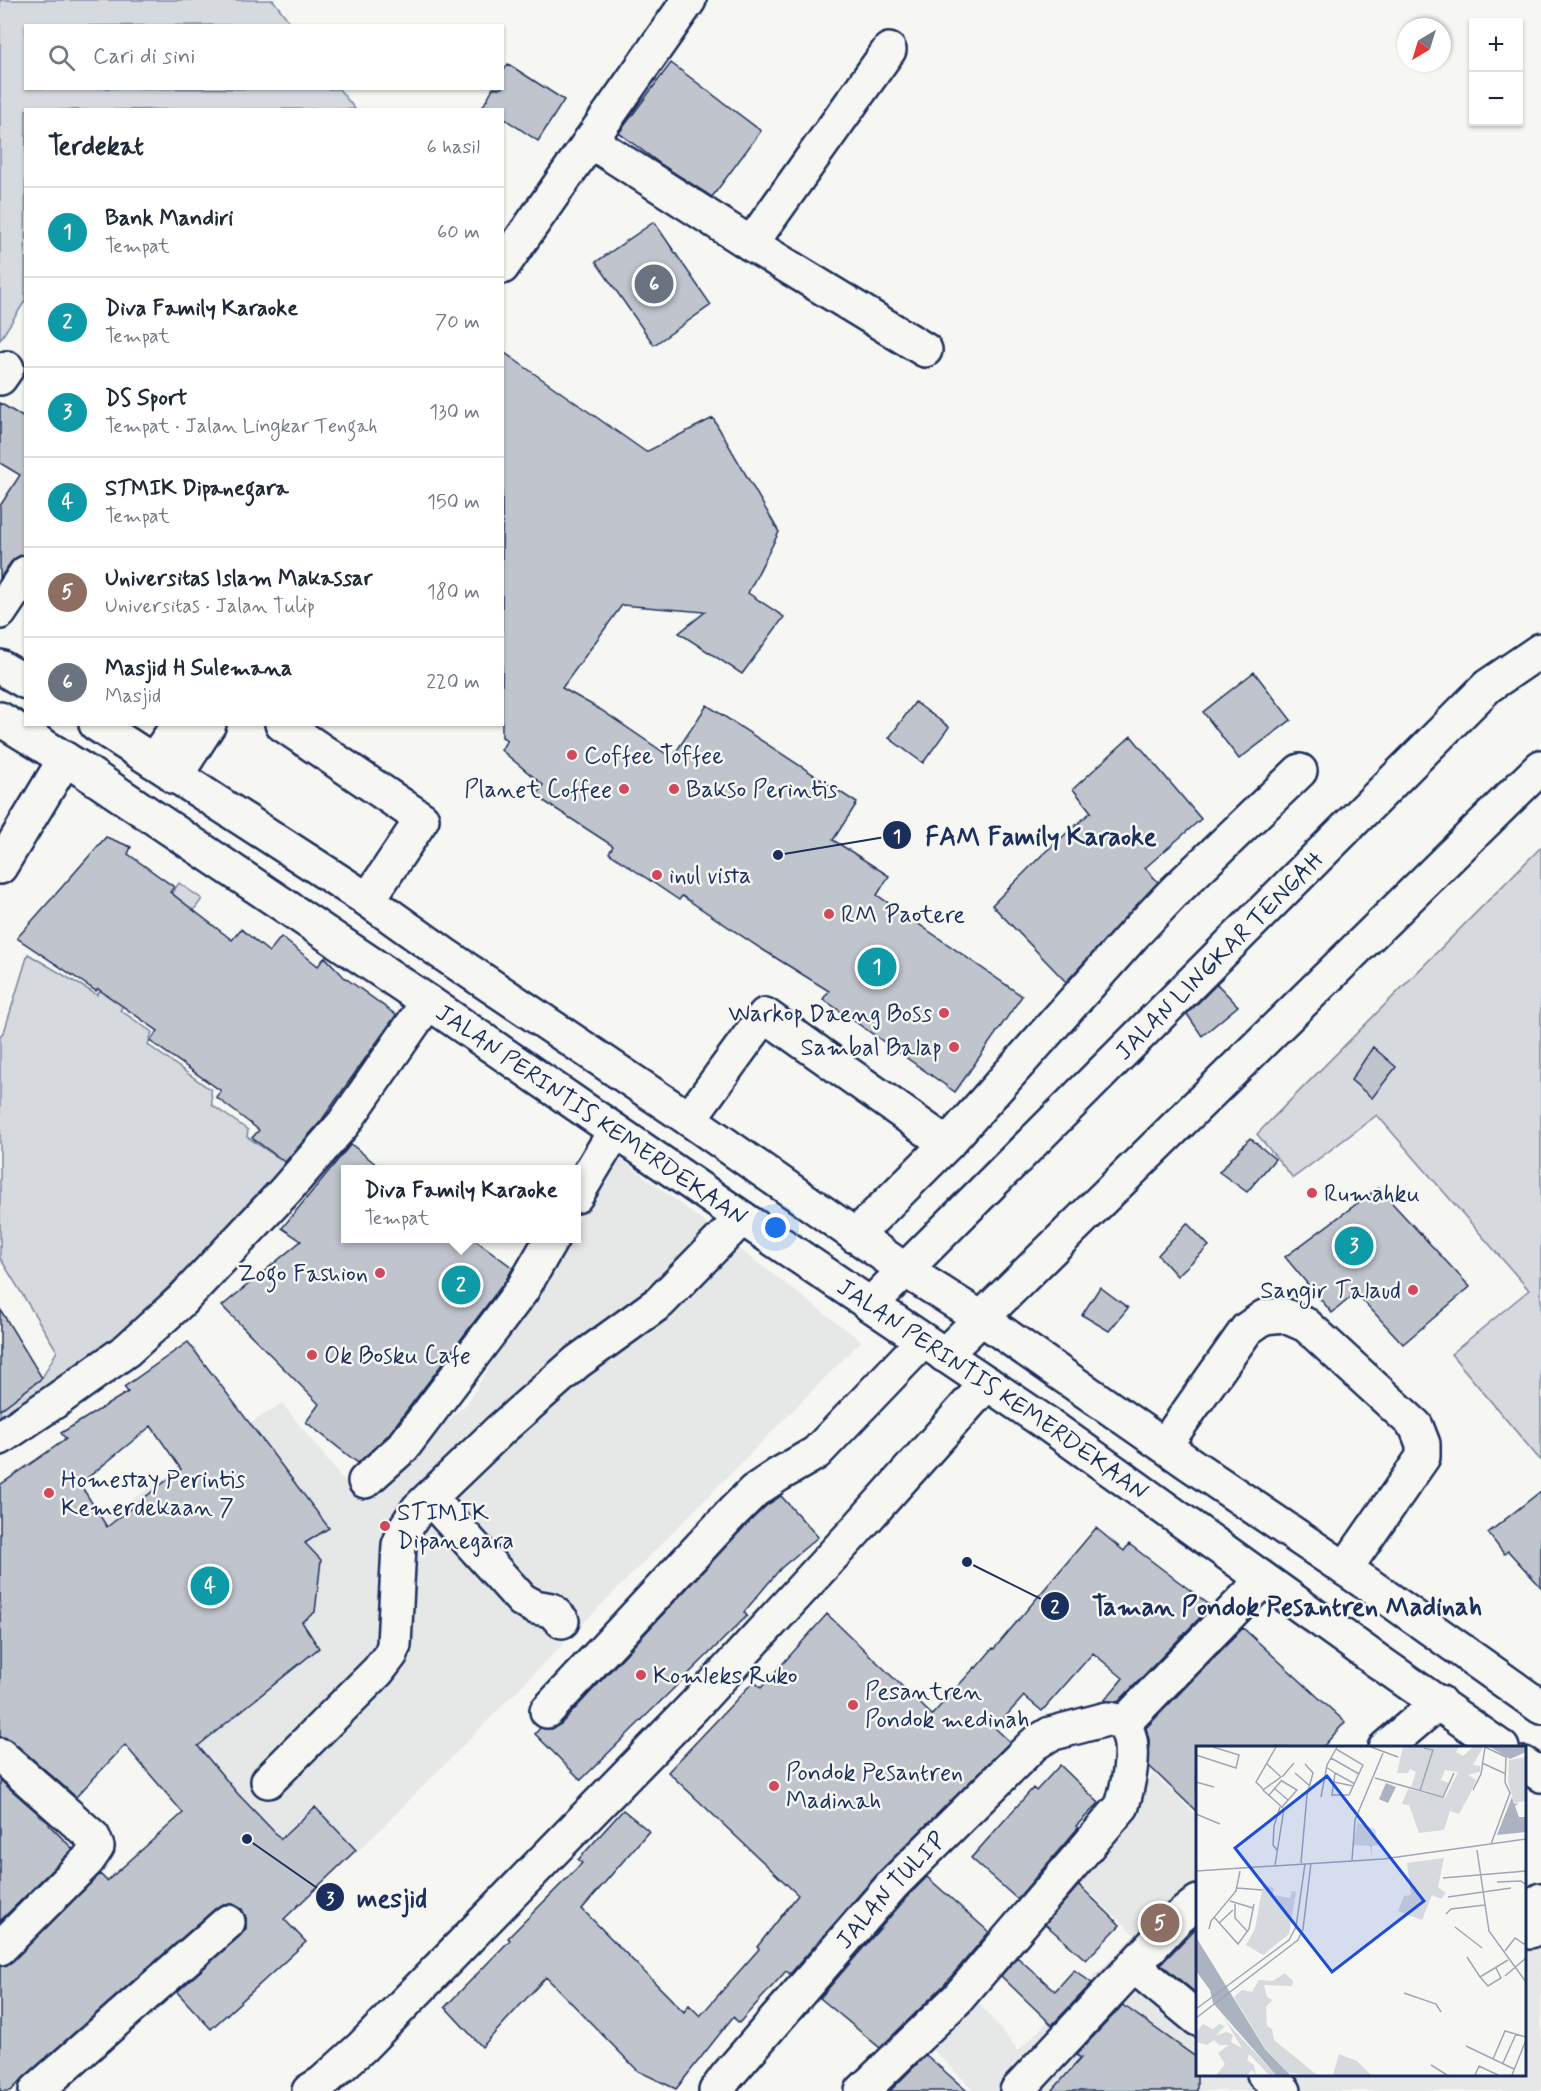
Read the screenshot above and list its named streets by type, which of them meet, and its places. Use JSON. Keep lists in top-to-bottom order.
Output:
{
  "streets": {
    "main road": ["JALAN LINGKAR TENGAH", "JALAN PERINTIS KEMERDEKAAN", "JALAN TULIP"]
  },
  "crossings": [
    ["JALAN LINGKAR TENGAH", "JALAN PERINTIS KEMERDEKAAN"]
  ],
  "places": [
    "Coffee Toffee",
    "Planet Coffee",
    "Bakso Perintis",
    "FAM Family Karaoke",
    "inul vista",
    "RM Paotere",
    "Warkop Daeng Boss",
    "Sambal Balap",
    "Rumahku",
    "Zogo Fashion",
    "Sangir Talaud",
    "Ok Bosku Cafe",
    "Homestay Perintis Kemerdekaan 7",
    "STIMIK Dipanegara",
    "Taman Pondok Pesantren Madinah",
    "Komleks Ruko",
    "Pesantren Pondok medinah",
    "Pondok Pesantren Madinah",
    "mesjid"
  ],
  "north": "bottom left",
  "page": {
    "map_buttons": ["+", "−"],
    "search": "Cari di sini",
    "heading": ["Terdekat", "6 hasil"],
    "list": [
      {
        "mark": "1",
        "name": "Bank Mandiri",
        "note": "Tempat",
        "value": "60 m"
      },
      {
        "mark": "2",
        "name": "Diva Family Karaoke",
        "note": "Tempat",
        "value": "70 m"
      },
      {
        "mark": "3",
        "name": "DS Sport",
        "note": "Tempat · Jalan Lingkar Tengah",
        "value": "130 m"
      },
      {
        "mark": "4",
        "name": "STMIK Dipanegara",
        "note": "Tempat",
        "value": "150 m"
      },
      {
        "mark": "5",
        "name": "Universitas Islam Makassar",
        "note": "Universitas · Jalan Tulip",
        "value": "180 m"
      },
      {
        "mark": "6",
        "name": "Masjid H Sulemana",
        "note": "Masjid",
        "value": "220 m"
      }
    ],
    "pins": [
      "6",
      "1",
      "3",
      "2",
      "4",
      "5"
    ],
    "popup": ["Diva Family Karaoke", "Tempat"]
  }
}
